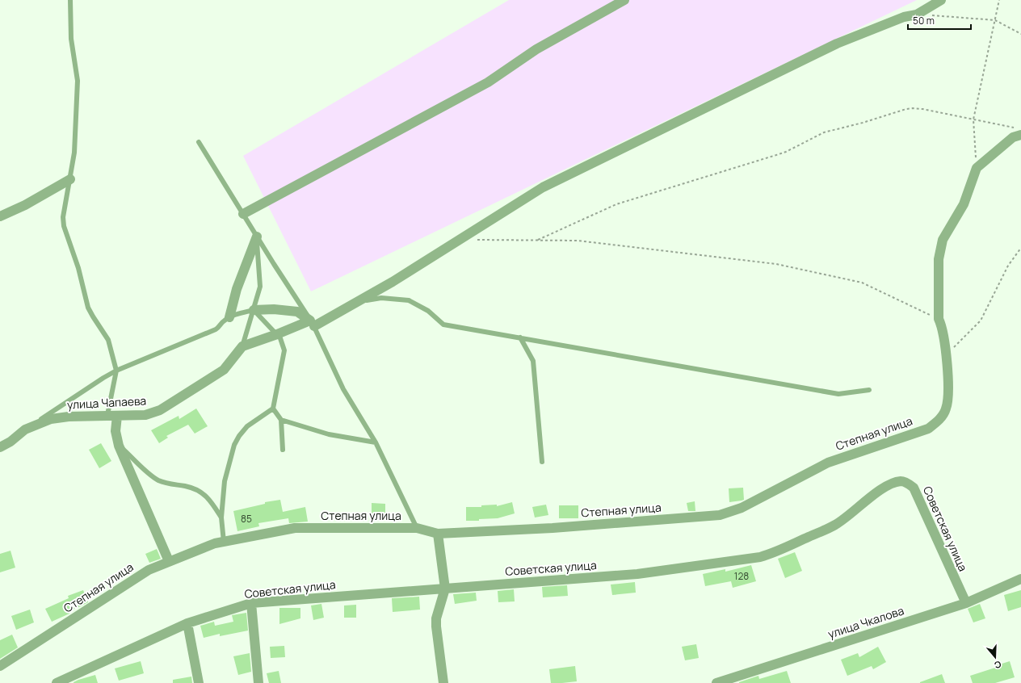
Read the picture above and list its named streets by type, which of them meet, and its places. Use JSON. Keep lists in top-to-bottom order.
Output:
{
  "streets": {
    "street": [
      "улица Чапаева",
      "Степная улица",
      "Советская улица",
      "улица Чкалова"
    ]
  },
  "crossings": [
    ["Советская улица", "улица Чкалова"]
  ],
  "house_numbers": ["85", "128"],
  "scale_bar": "50 m",
  "north": "bottom"
}
